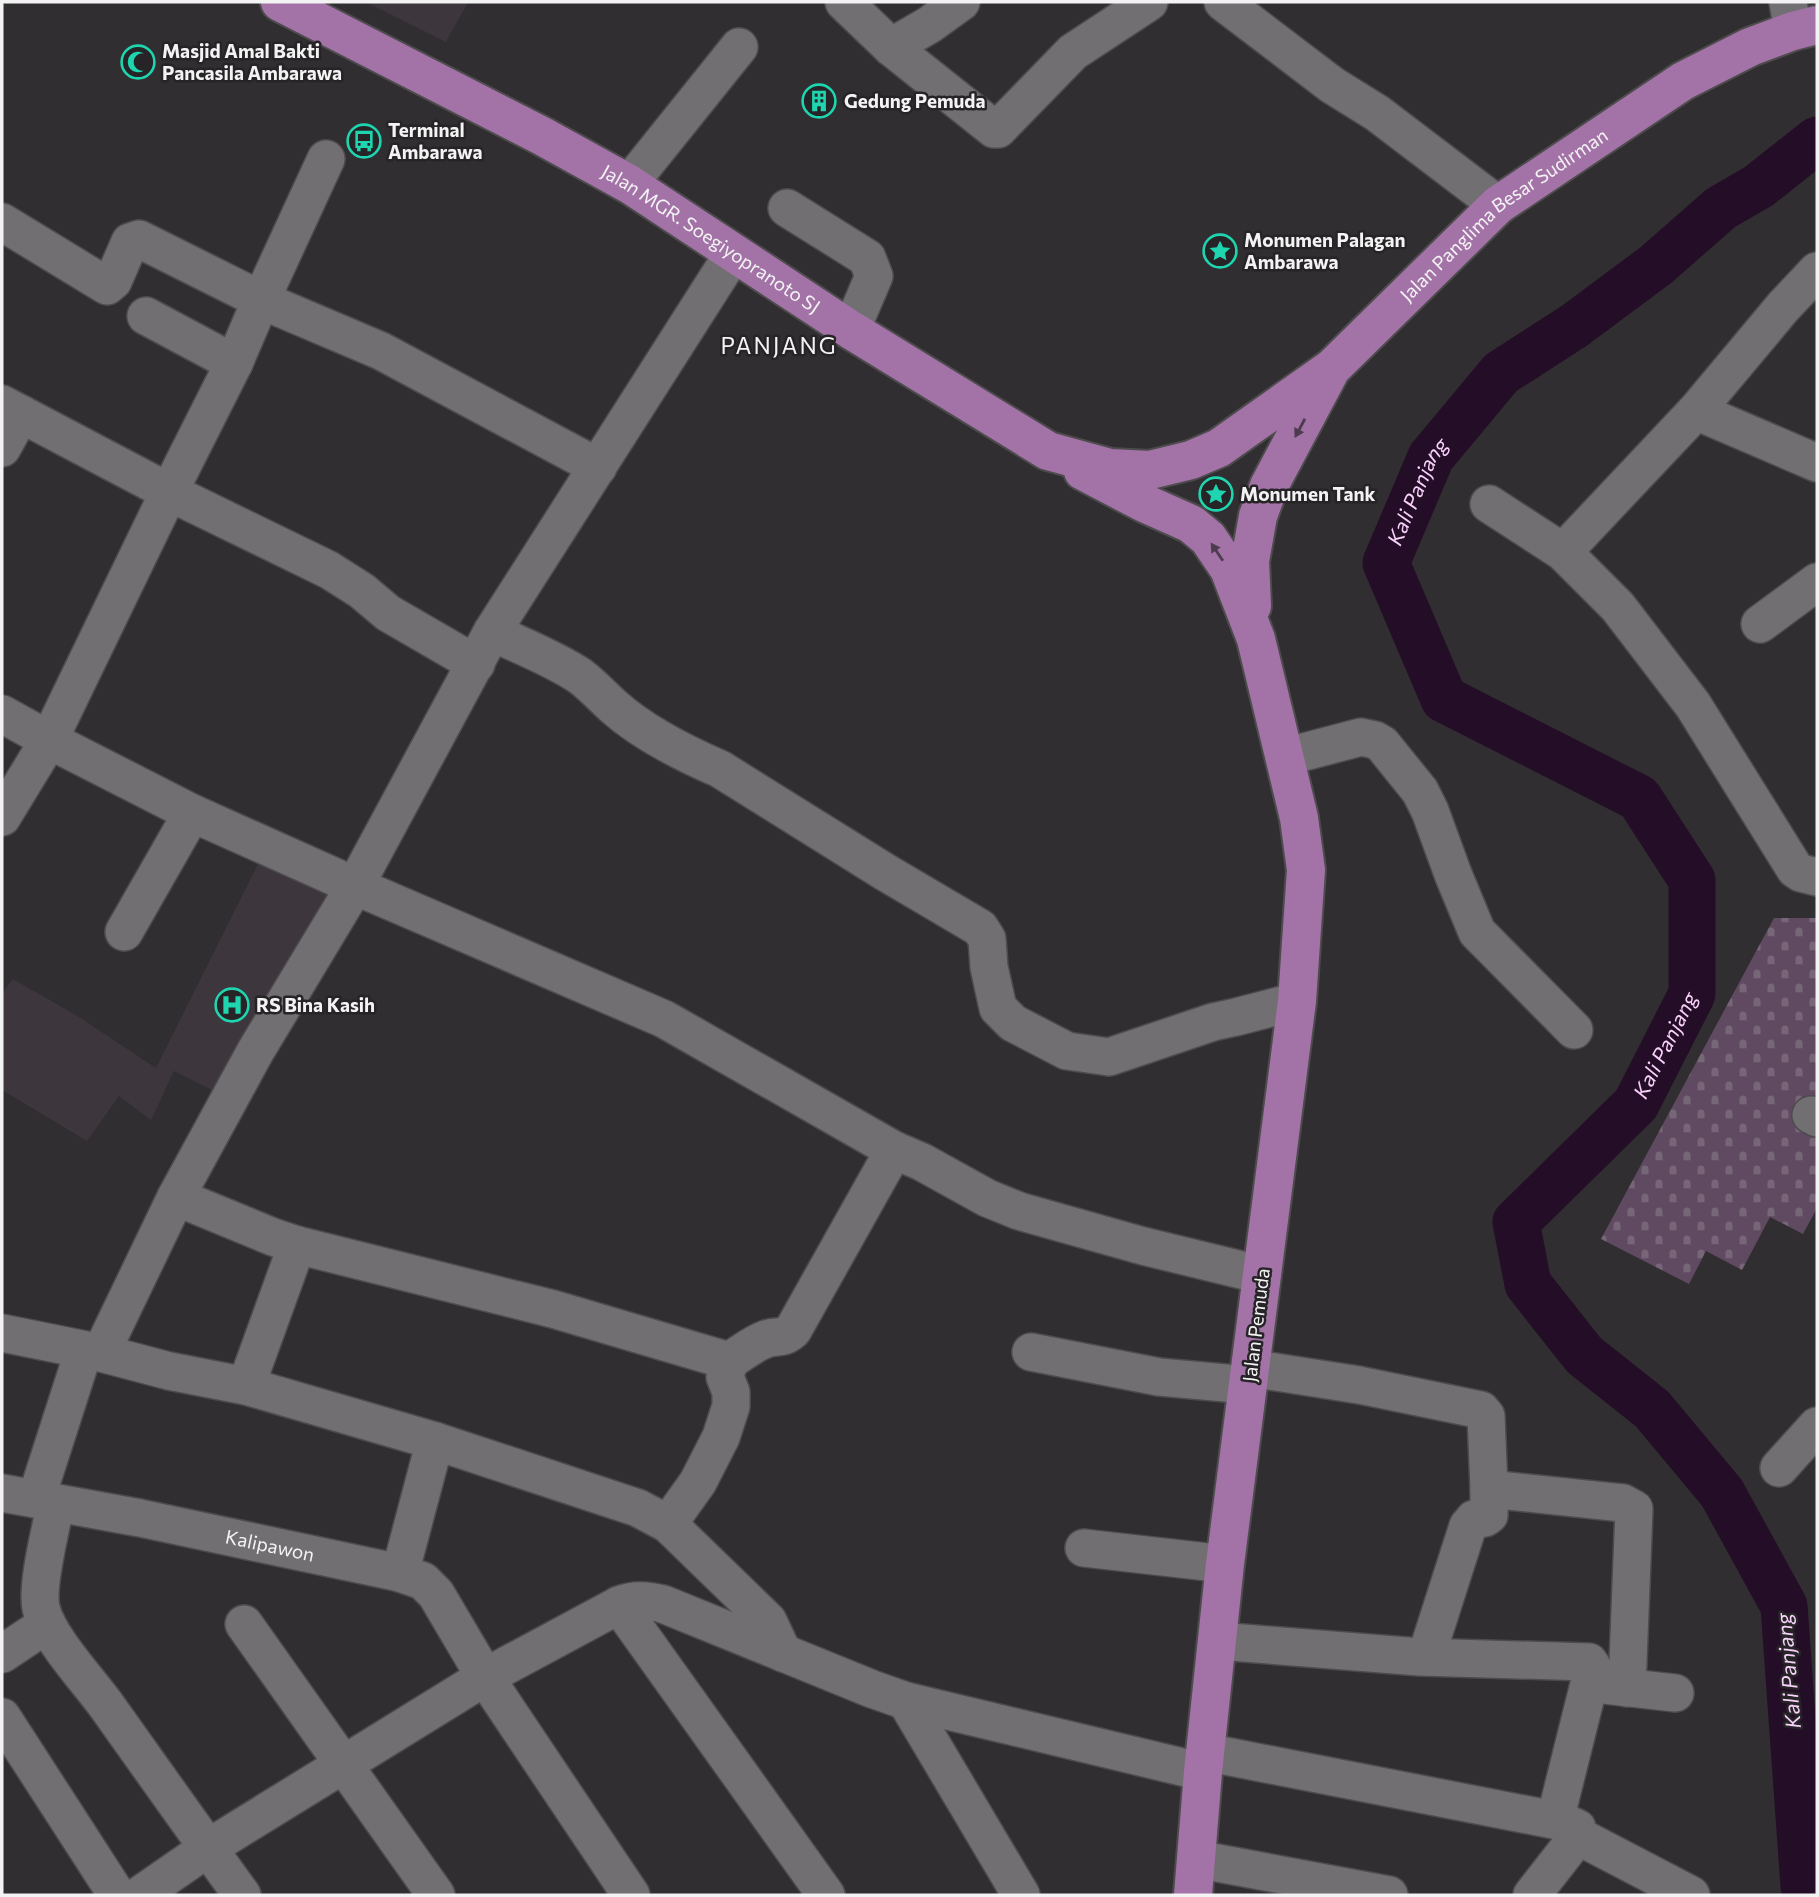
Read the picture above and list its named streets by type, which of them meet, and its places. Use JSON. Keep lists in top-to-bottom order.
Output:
{
  "streets": {
    "main road": ["Jalan Panglima Besar Sudirman", "Jalan MGR. Soegiyopranoto SJ", "Jalan Pemuda"],
    "street": ["Kalipawon"]
  },
  "crossings": [
    ["Jalan Panglima Besar Sudirman", "Jalan MGR. Soegiyopranoto SJ"]
  ],
  "districts": ["PANJANG"],
  "water": ["Kali Panjang"],
  "places": {
    "mosque": ["Masjid Amal Bakti Pancasila Ambarawa"],
    "building": ["Gedung Pemuda"],
    "bus stop": ["Terminal Ambarawa"],
    "place": ["Monumen Palagan Ambarawa", "Monumen Tank"],
    "hospital": ["RS Bina Kasih"]
  }
}
